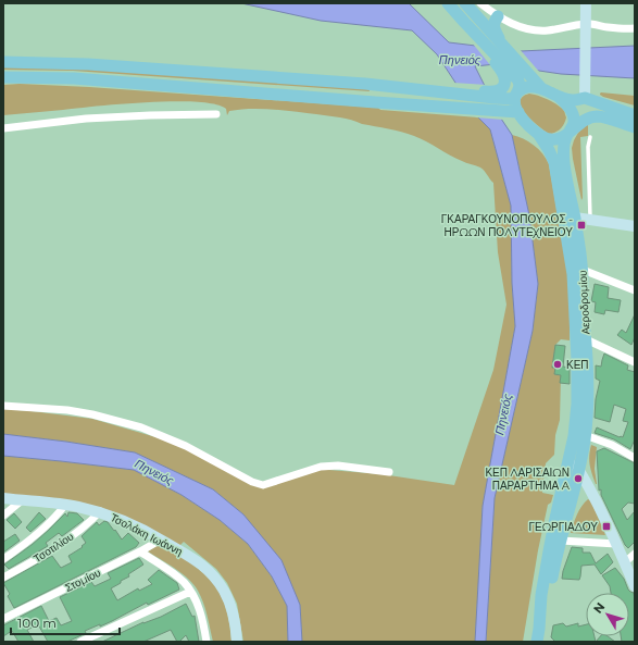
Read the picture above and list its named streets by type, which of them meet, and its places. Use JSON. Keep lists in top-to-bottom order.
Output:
{
  "streets": {
    "main road": ["Αεροδρομίου"],
    "street": ["Τσολάκη Ιωάννη", "Τσοτιλίου", "Στομίου"]
  },
  "crossings": [
    ["Τσολάκη Ιωάννη", "Τσοτιλίου"],
    ["Τσολάκη Ιωάννη", "Στομίου"]
  ],
  "water": ["Πηνειός"],
  "places": {
    "transit": ["ΓΚΑΡΑΓΚΟΥΝΟΠΟΥΛΟΣ - ΗΡΩΩΝ ΠΟΛΥΤΕΧΝΕΙΟΥ", "ΓΕΩΡΓΙΑΔΟΥ"],
    "other": ["ΚΕΠ", "ΚΕΠ ΛΑΡΙΣΑΙΩΝ ΠΑΡΑΡΤΗΜΑ A"]
  },
  "scale_bar": "100 m",
  "north": "top left"
}
